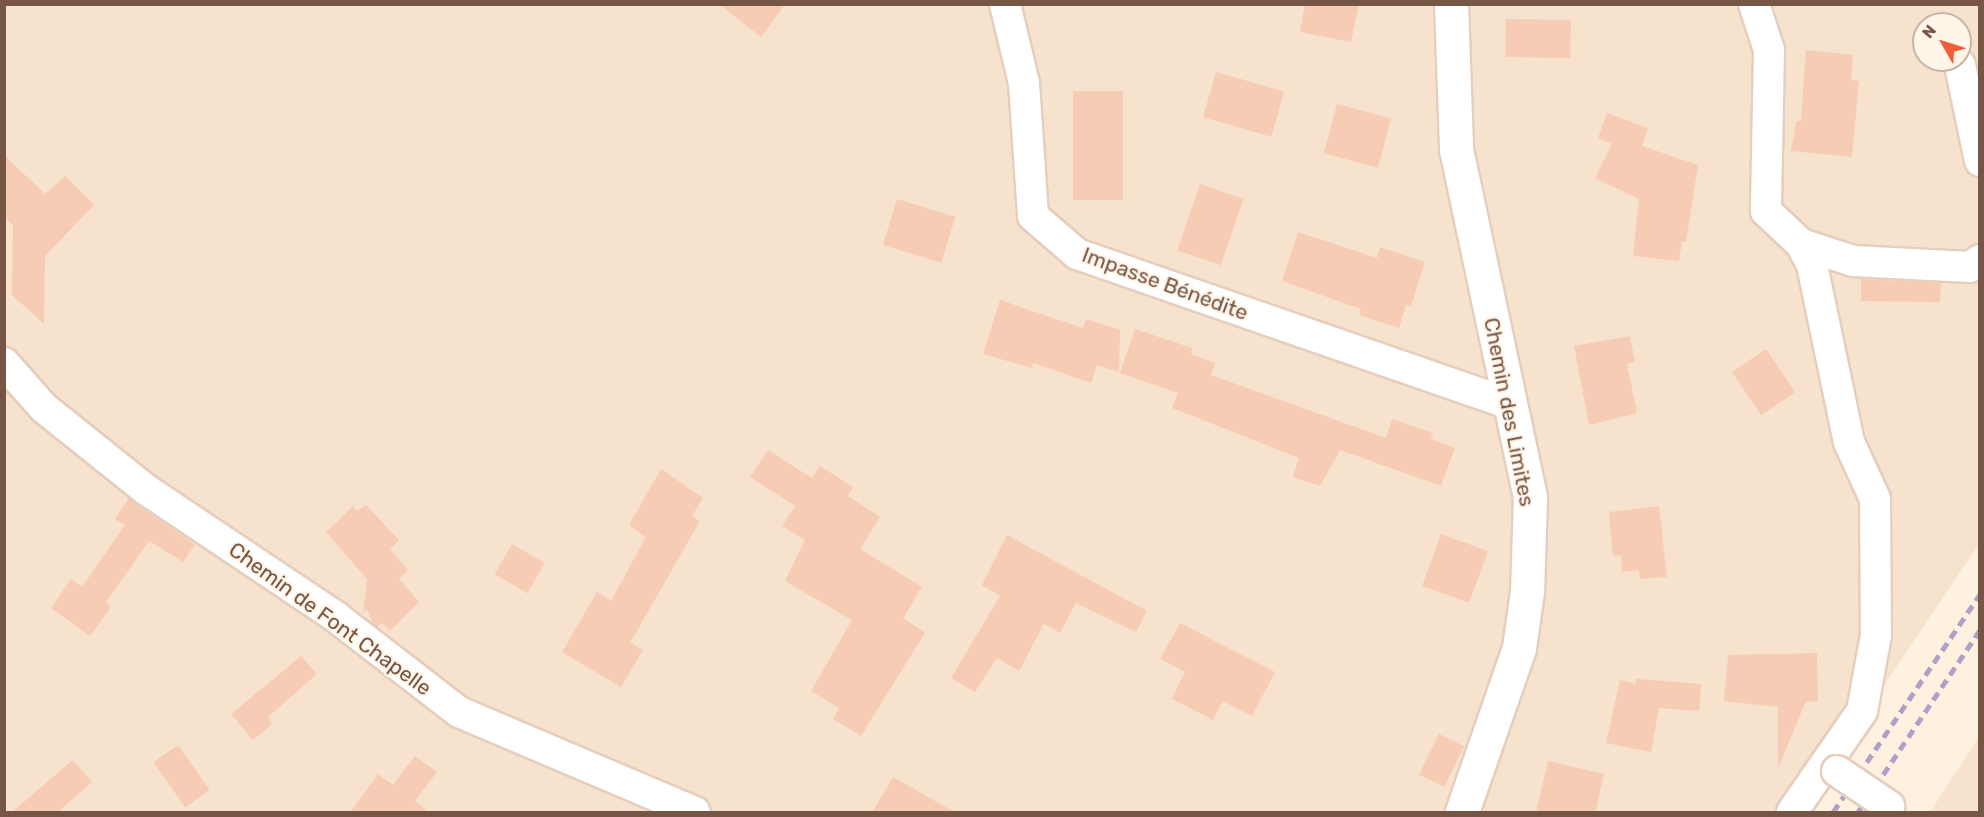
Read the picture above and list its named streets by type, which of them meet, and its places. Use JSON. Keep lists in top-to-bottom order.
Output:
{
  "streets": {
    "street": ["Impasse Bénédite", "Chemin des Limites", "Chemin de Font Chapelle"]
  },
  "crossings": [
    ["Impasse Bénédite", "Chemin des Limites"]
  ],
  "north": "top left"
}
